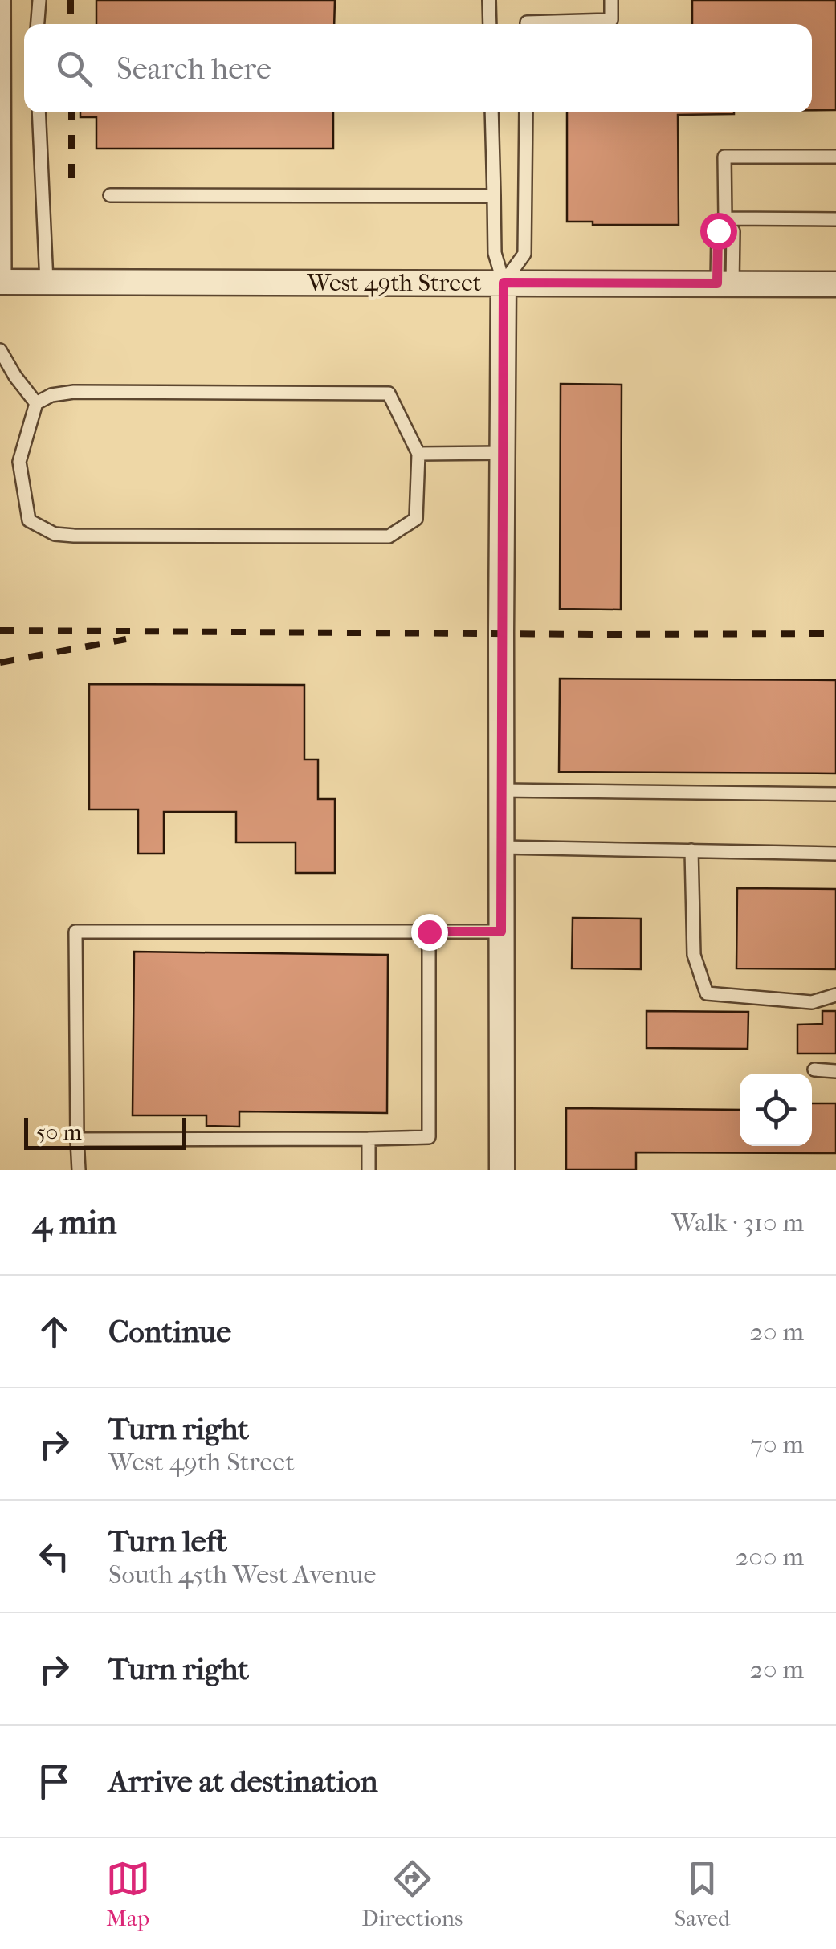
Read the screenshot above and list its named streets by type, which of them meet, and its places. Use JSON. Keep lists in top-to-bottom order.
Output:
{
  "streets": {
    "street": ["West 49th Street"]
  },
  "scale_bar": "50 m",
  "page": {
    "search": "Search here",
    "scale": "50 m",
    "heading": ["4 min", "Walk · 310 m"],
    "list": [
      ["Continue", "20 m"],
      ["Turn right", "West 49th Street", "70 m"],
      ["Turn left", "South 45th West Avenue", "200 m"],
      ["Turn right", "20 m"],
      "Arrive at destination"
    ],
    "nav": ["Map", "Directions", "Saved"]
  }
}
